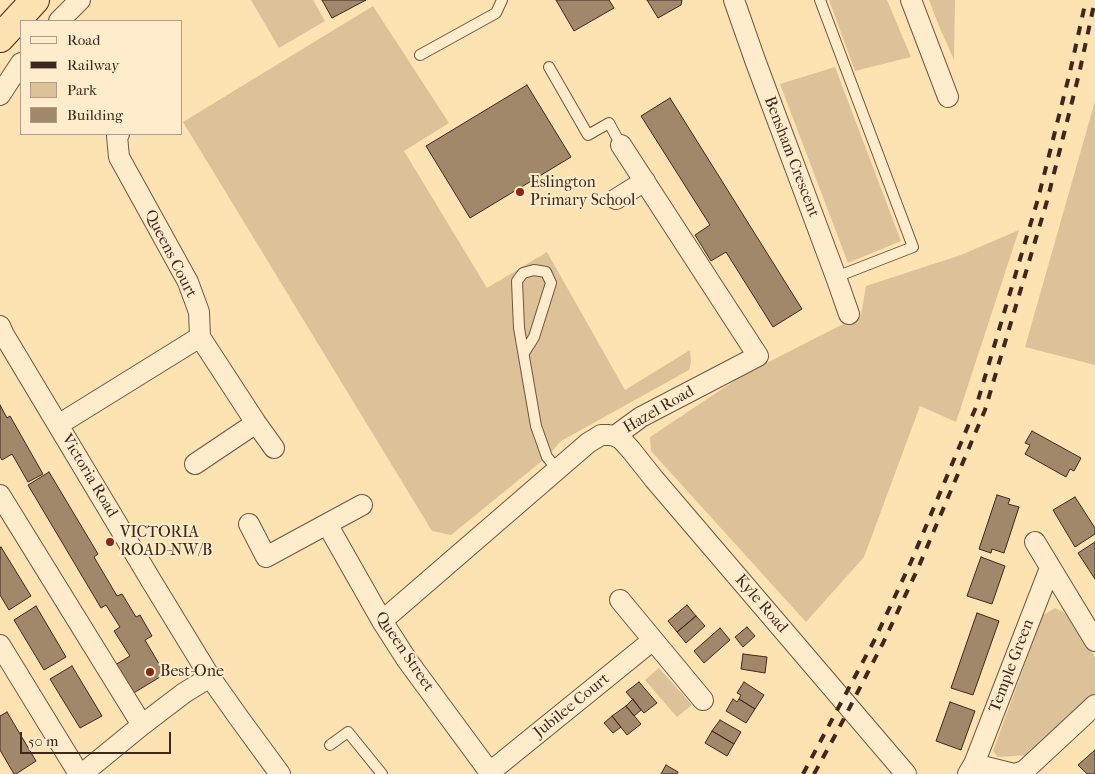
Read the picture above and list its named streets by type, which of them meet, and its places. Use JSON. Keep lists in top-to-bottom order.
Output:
{
  "streets": {
    "street": [
      "Bensham Crescent",
      "Queens Court",
      "Hazel Road",
      "Victoria Road",
      "Kyle Road",
      "Queen Street",
      "Temple Green",
      "Jubilee Court"
    ]
  },
  "crossings": [
    ["Hazel Road", "Kyle Road"],
    ["Hazel Road", "Queen Street"],
    ["Queen Street", "Jubilee Court"]
  ],
  "places": ["Eslington Primary School", "VICTORIA ROAD-NW/B", "Best-One"],
  "legend": [
    "Road",
    "Railway",
    "Park",
    "Building"
  ],
  "scale_bar": "50 m"
}
